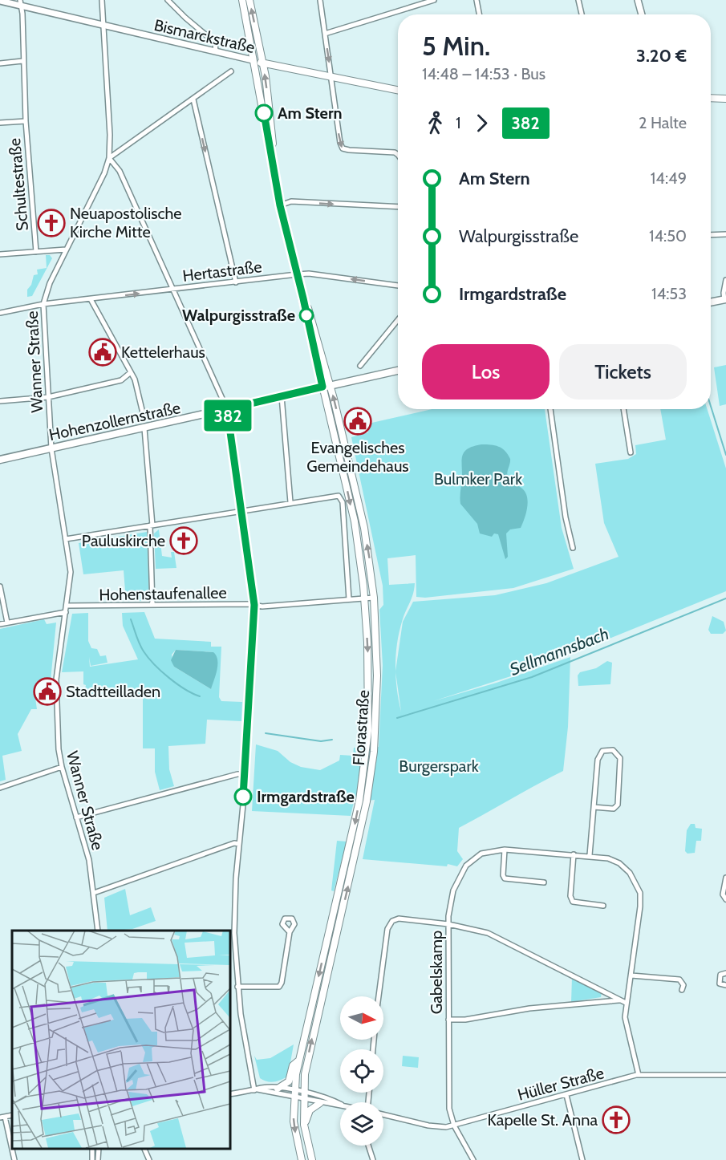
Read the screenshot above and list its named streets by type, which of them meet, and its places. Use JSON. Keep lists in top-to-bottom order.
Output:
{
  "streets": {
    "main road": ["Bismarckstraße", "Hohenzollernstraße", "Florastraße"],
    "street": [
      "Schultestraße",
      "Hertastraße",
      "Wanner Straße",
      "Hohenstaufenallee",
      "Gabelskamp",
      "Hüller Straße"
    ]
  },
  "crossings": [
    ["Bismarckstraße", "Schultestraße"],
    ["Bismarckstraße", "Wanner Straße"],
    ["Bismarckstraße", "Florastraße"],
    ["Hertastraße", "Wanner Straße"],
    ["Hertastraße", "Florastraße"],
    ["Wanner Straße", "Hohenzollernstraße"],
    ["Wanner Straße", "Hohenstaufenallee"],
    ["Hohenzollernstraße", "Florastraße"],
    ["Hohenstaufenallee", "Florastraße"],
    ["Gabelskamp", "Hüller Straße"]
  ],
  "water": ["Sellmannsbach"],
  "parks": ["Bulmker Park", "Burgerspark"],
  "places": {
    "other": ["Am Stern", "Walpurgisstraße", "Irmgardstraße"],
    "church": ["Neuapostolische Kirche Mitte", "Pauluskirche", "Kapelle St. Anna"],
    "public building": ["Kettelerhaus", "Evangelisches Gemeindehaus", "Stadtteilladen"]
  },
  "lines": ["bus line 382"],
  "north": "right",
  "page": {
    "on_map": "382",
    "heading": ["5 Min.", "14:48 – 14:53 · Bus", "3.20 €"],
    "legs": ["1", "382", "2 Halte"],
    "list": [
      {
        "name": "Am Stern",
        "value": "14:49"
      },
      {
        "name": "Walpurgisstraße",
        "value": "14:50"
      },
      {
        "name": "Irmgardstraße",
        "value": "14:53"
      }
    ],
    "buttons": ["Los", "Tickets"]
  }
}
